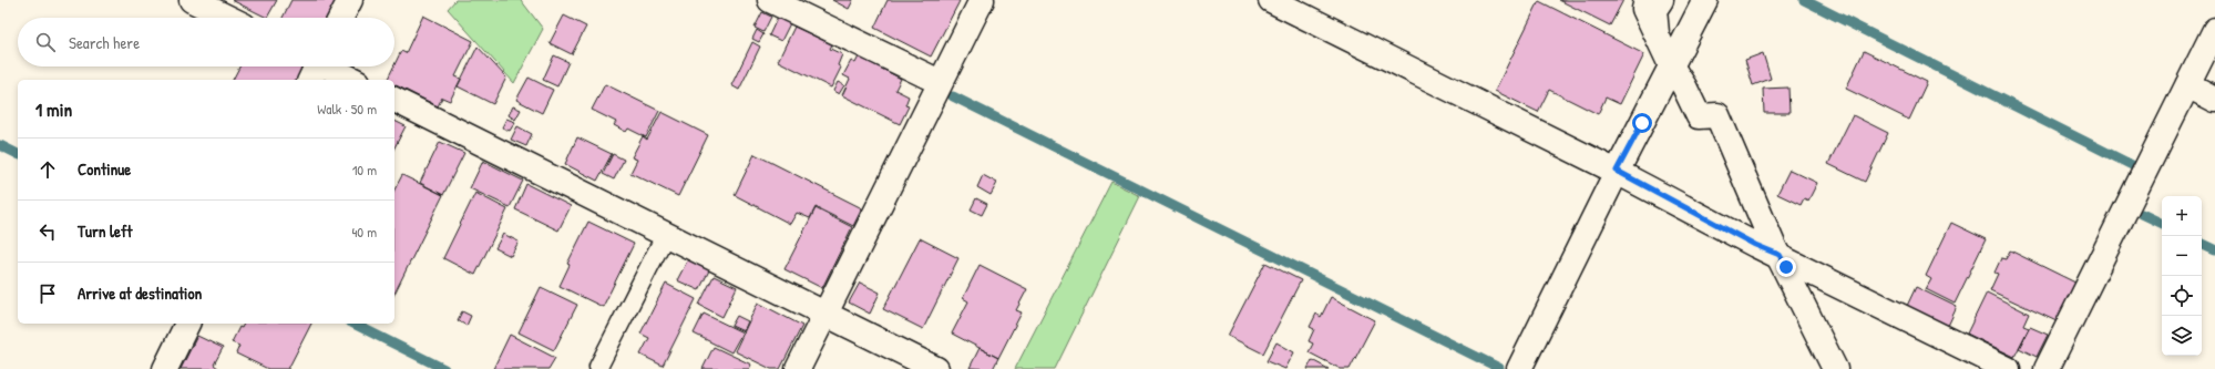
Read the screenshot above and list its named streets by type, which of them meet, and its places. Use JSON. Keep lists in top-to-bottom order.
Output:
{
  "page": {
    "search": "Search here",
    "heading": ["1 min", "Walk · 50 m"],
    "list": [
      ["Continue", "10 m"],
      ["Turn left", "40 m"],
      "Arrive at destination"
    ],
    "map_buttons": ["+", "−"]
  }
}
